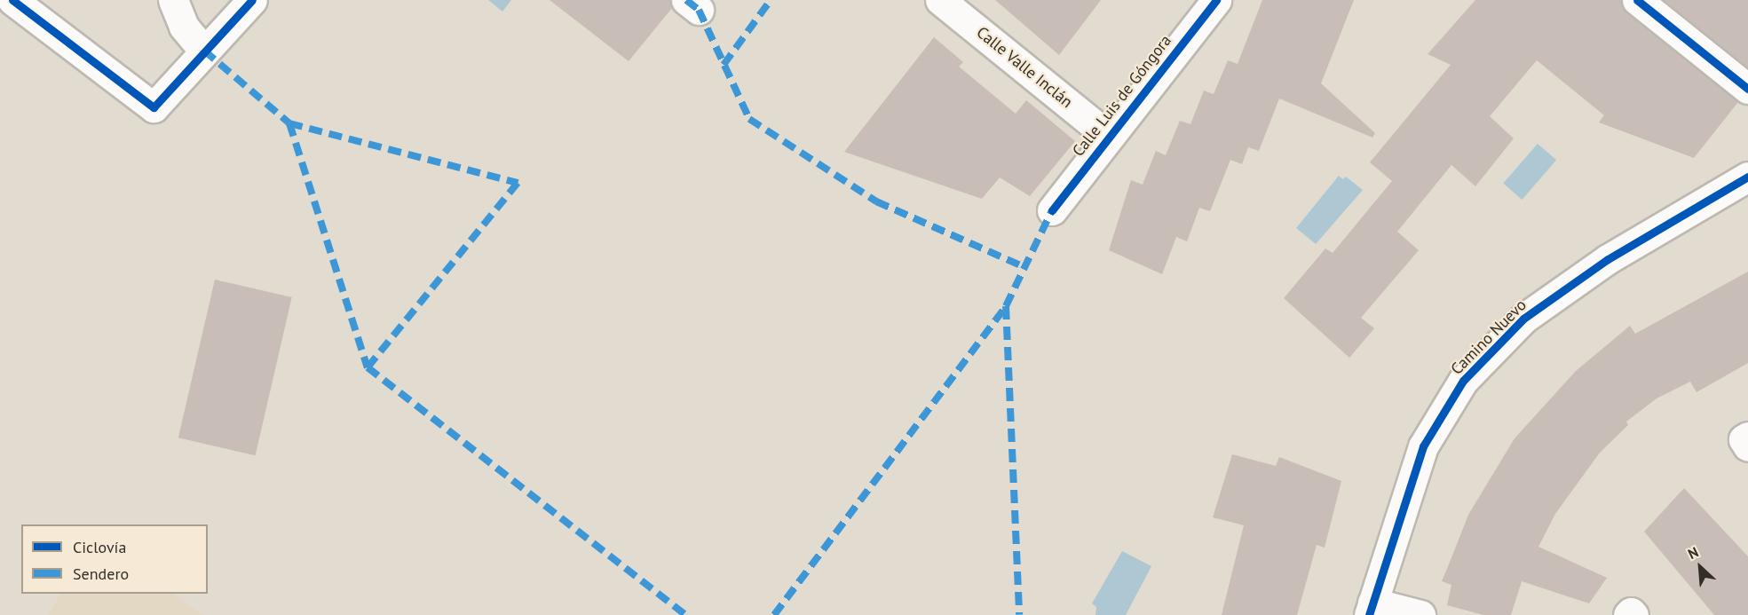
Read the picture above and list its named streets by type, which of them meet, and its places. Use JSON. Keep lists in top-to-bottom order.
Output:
{
  "streets": {
    "street": ["Calle Valle Inclán", "Calle Luis de Góngora", "Camino Nuevo"]
  },
  "crossings": [
    ["Calle Valle Inclán", "Calle Luis de Góngora"]
  ],
  "legend": ["Ciclovía", "Sendero"],
  "north": "top left"
}
